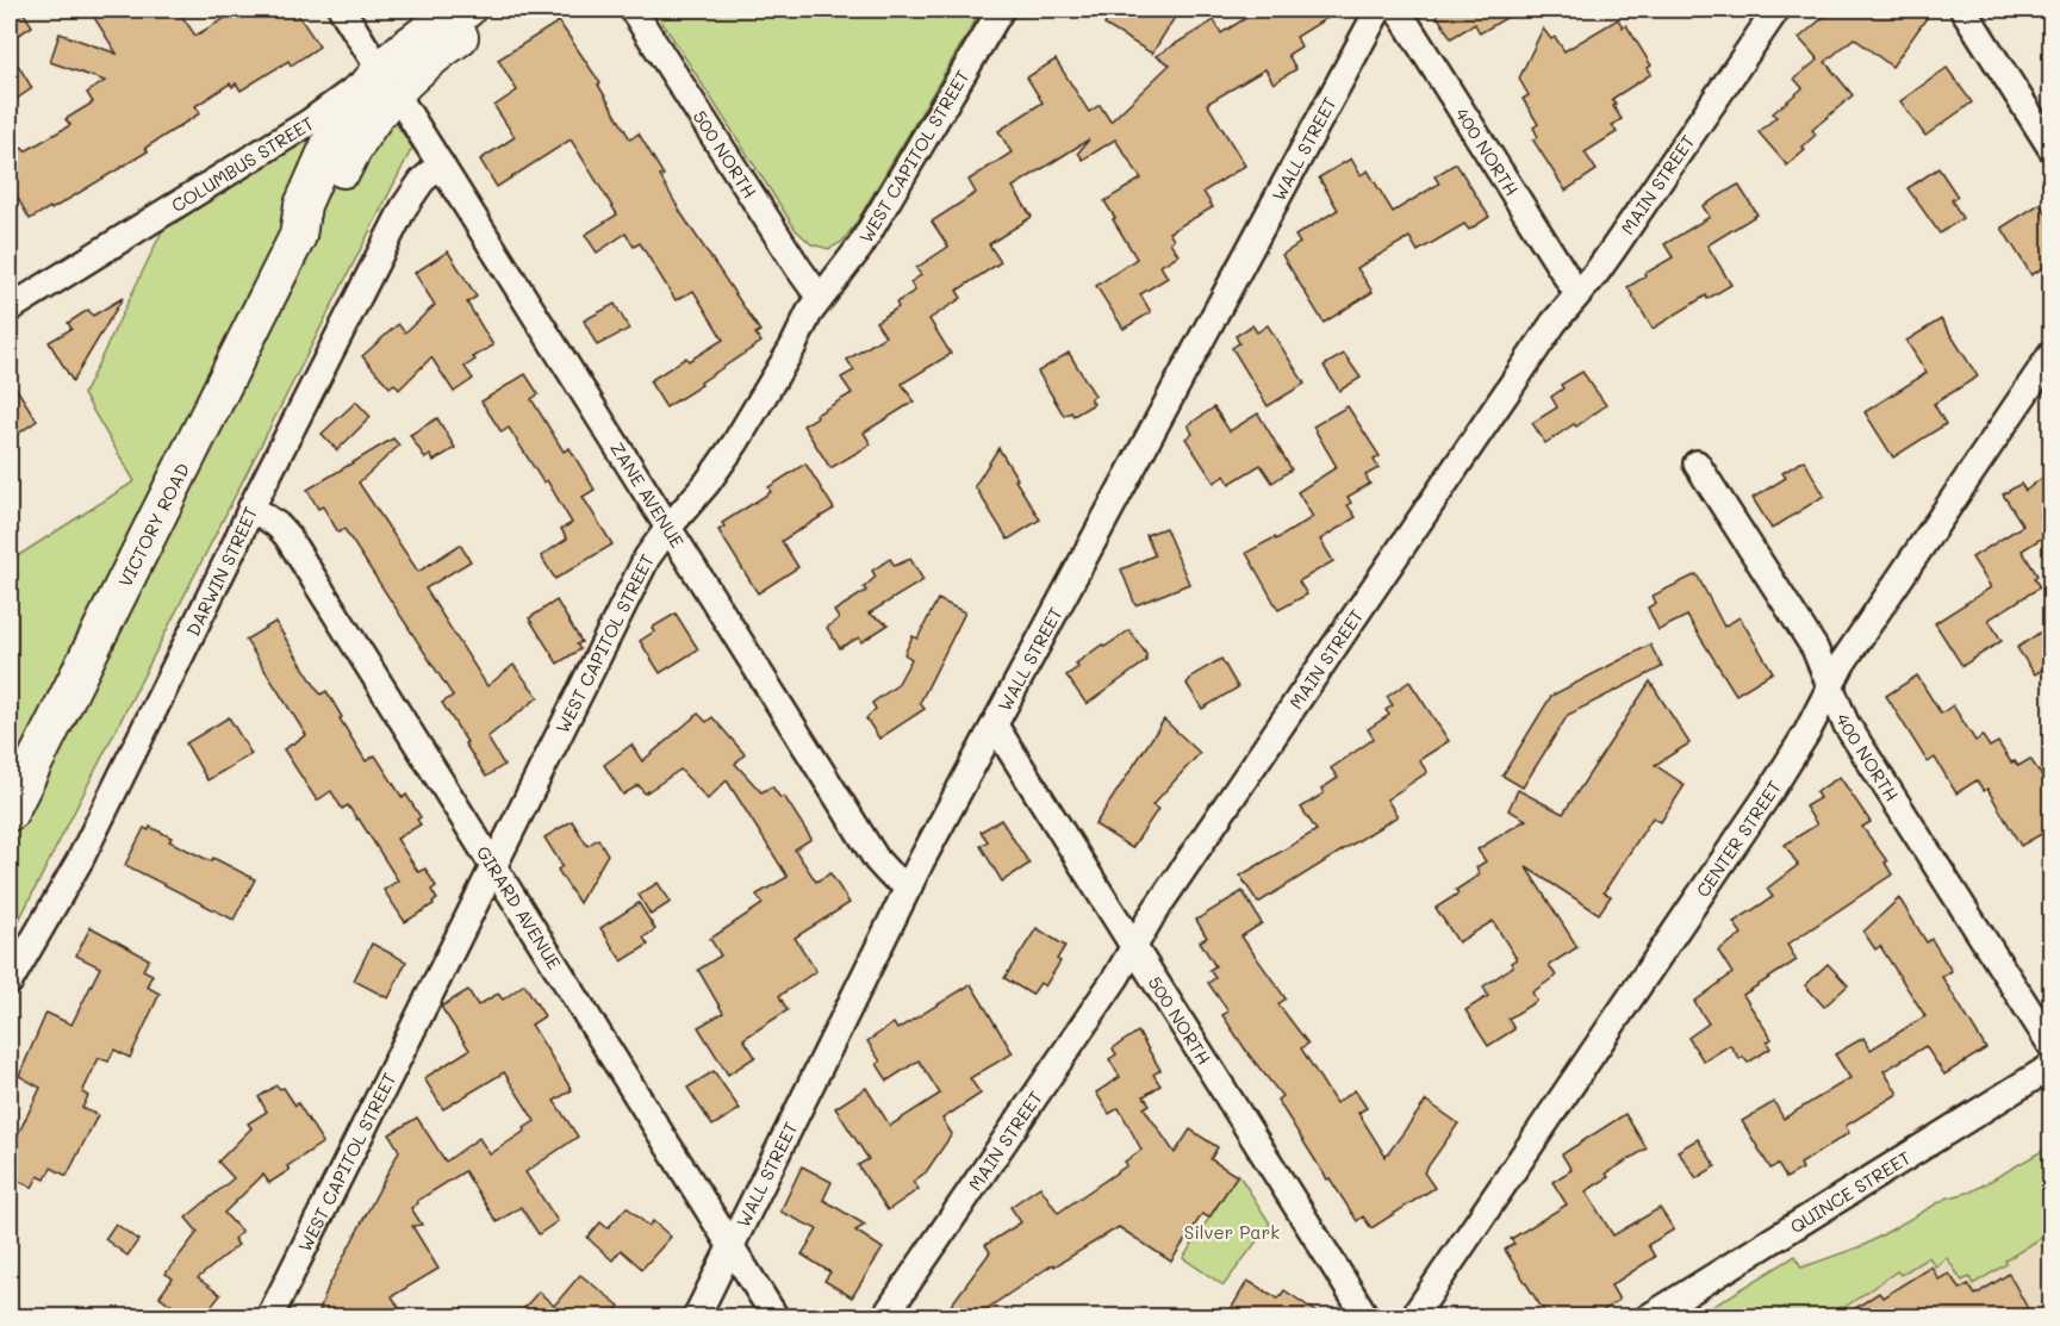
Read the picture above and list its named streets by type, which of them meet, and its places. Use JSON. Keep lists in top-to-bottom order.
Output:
{
  "streets": {
    "main road": ["COLUMBUS STREET", "VICTORY ROAD"],
    "street": [
      "WALL STREET",
      "400 NORTH",
      "500 NORTH",
      "WEST CAPITOL STREET",
      "MAIN STREET",
      "ZANE AVENUE",
      "DARWIN STREET",
      "CENTER STREET",
      "GIRARD AVENUE",
      "QUINCE STREET"
    ]
  },
  "crossings": [
    ["WALL STREET", "500 NORTH"],
    ["WALL STREET", "ZANE AVENUE"],
    ["WALL STREET", "GIRARD AVENUE"],
    ["400 NORTH", "MAIN STREET"],
    ["400 NORTH", "CENTER STREET"],
    ["500 NORTH", "WEST CAPITOL STREET"],
    ["500 NORTH", "MAIN STREET"],
    ["WEST CAPITOL STREET", "ZANE AVENUE"],
    ["WEST CAPITOL STREET", "GIRARD AVENUE"],
    ["COLUMBUS STREET", "ZANE AVENUE"],
    ["COLUMBUS STREET", "VICTORY ROAD"],
    ["ZANE AVENUE", "VICTORY ROAD"],
    ["ZANE AVENUE", "DARWIN STREET"],
    ["DARWIN STREET", "GIRARD AVENUE"]
  ],
  "parks": ["Silver Park"]
}
